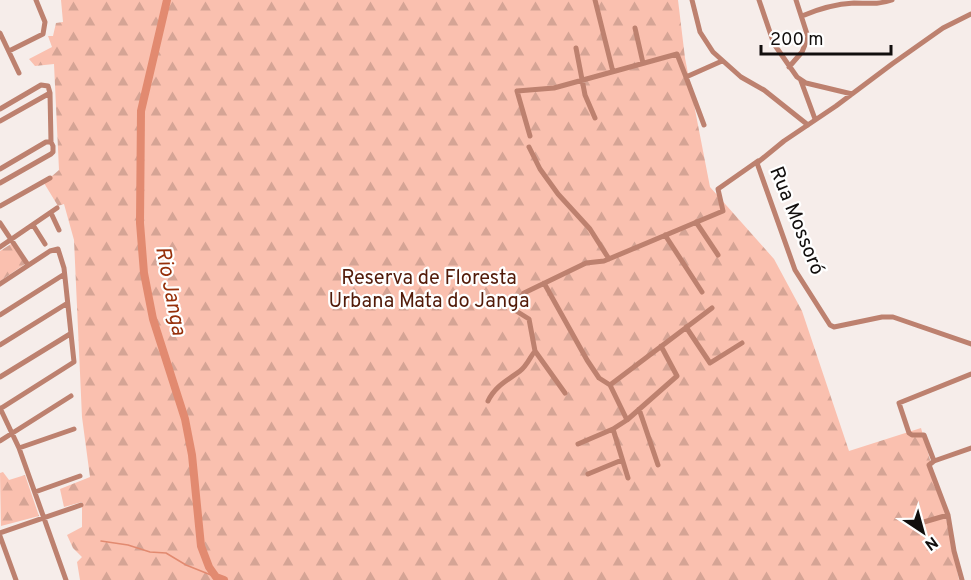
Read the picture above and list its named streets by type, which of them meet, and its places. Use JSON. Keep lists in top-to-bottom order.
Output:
{
  "streets": {
    "street": ["Rua Mossoró"]
  },
  "water": ["Rio Janga"],
  "parks": ["Reserva de Floresta Urbana Mata do Janga"],
  "scale_bar": "200 m",
  "north": "bottom right"
}
